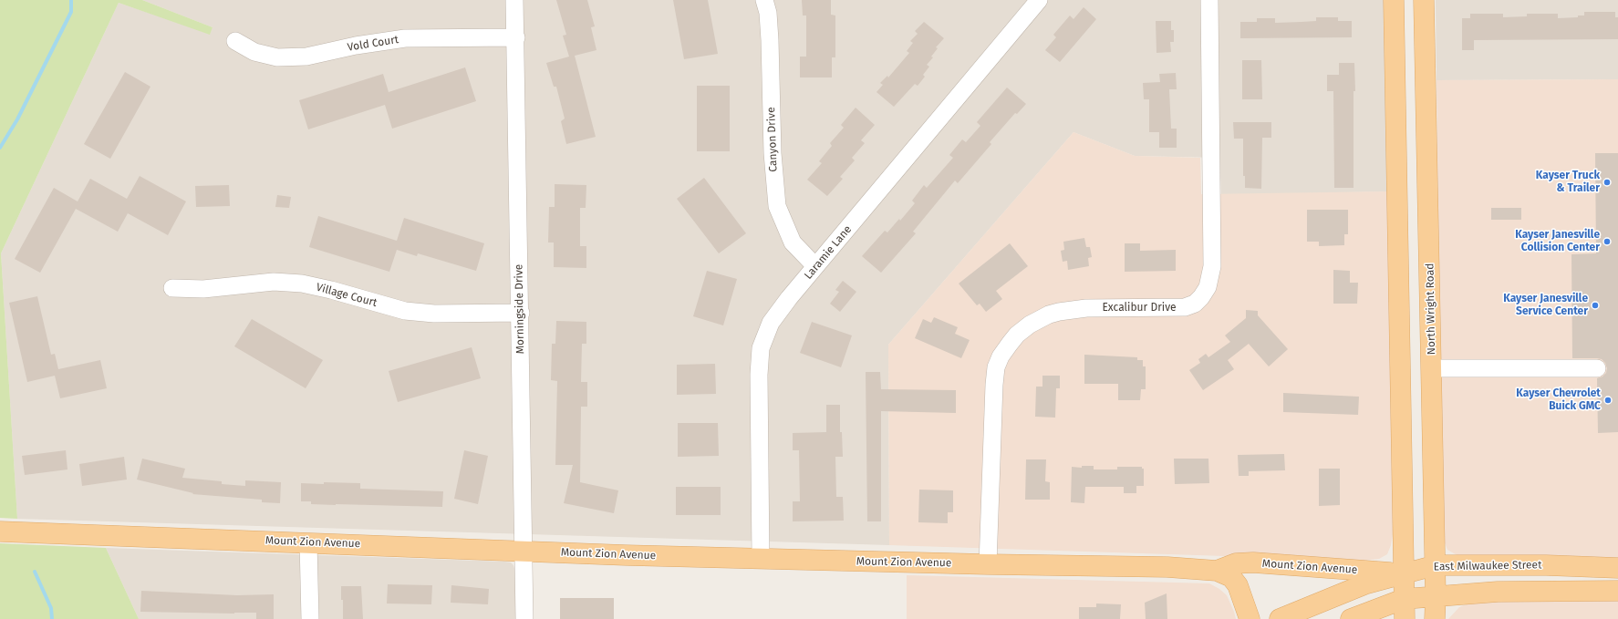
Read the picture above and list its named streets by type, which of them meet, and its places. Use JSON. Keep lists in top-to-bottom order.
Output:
{
  "streets": {
    "main road": ["North Wright Road", "Mount Zion Avenue", "East Milwaukee Street"],
    "street": [
      "Vold Court",
      "Canyon Drive",
      "Laramie Lane",
      "Village Court",
      "Excalibur Drive",
      "Morningside Drive"
    ]
  },
  "crossings": [
    ["Vold Court", "Morningside Drive"],
    ["Canyon Drive", "Laramie Lane"],
    ["Laramie Lane", "Mount Zion Avenue"],
    ["Village Court", "Morningside Drive"],
    ["Excalibur Drive", "Mount Zion Avenue"],
    ["Morningside Drive", "Mount Zion Avenue"],
    ["North Wright Road", "East Milwaukee Street"],
    ["Mount Zion Avenue", "East Milwaukee Street"]
  ],
  "places": [
    "Kayser Truck & Trailer",
    "Kayser Janesville Collision Center",
    "Kayser Janesville Service Center",
    "Kayser Chevrolet Buick GMC"
  ]
}
